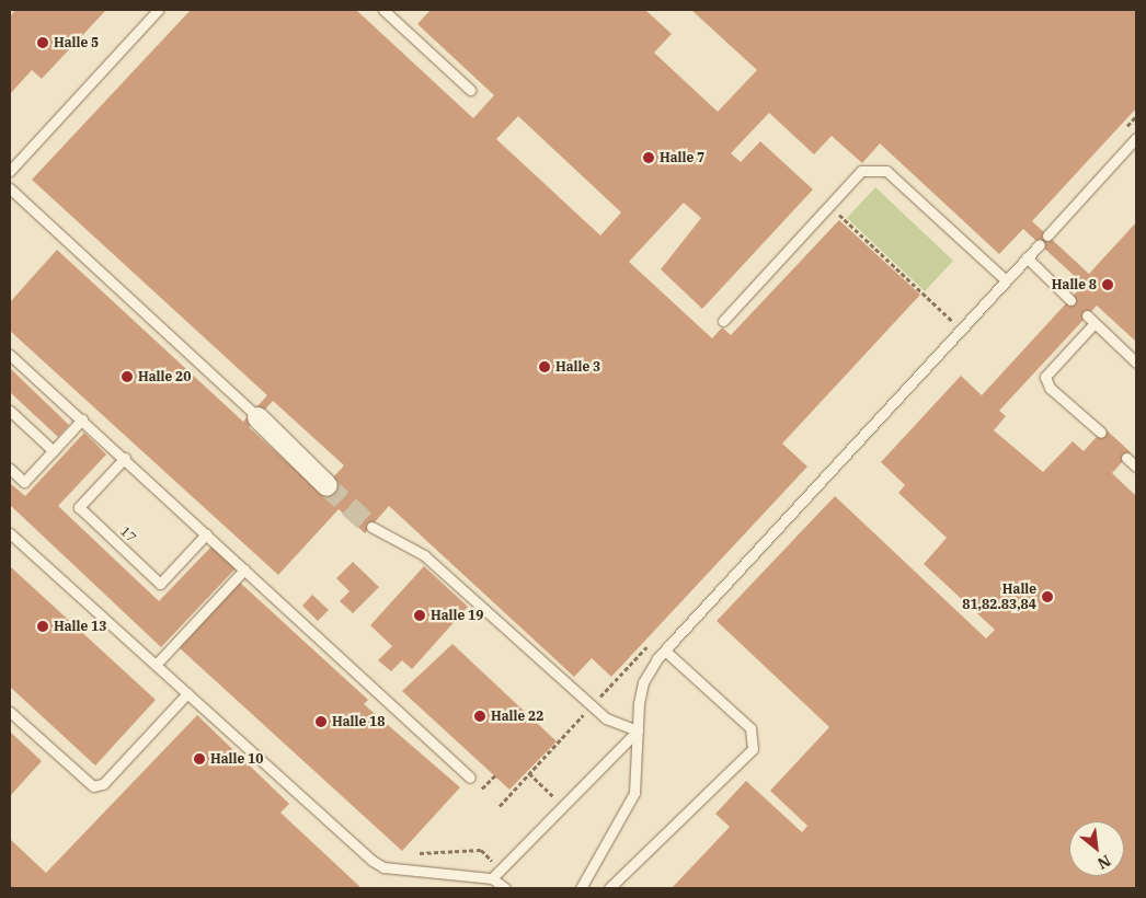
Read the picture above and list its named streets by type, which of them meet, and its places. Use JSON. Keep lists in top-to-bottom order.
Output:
{
  "streets": {
    "lane": ["17"]
  },
  "places": [
    "Halle 5",
    "Halle 7",
    "Halle 8",
    "Halle 3",
    "Halle 20",
    "Halle 81,82.83,84",
    "Halle 19",
    "Halle 13",
    "Halle 22",
    "Halle 18",
    "Halle 10"
  ],
  "north": "bottom right"
}
